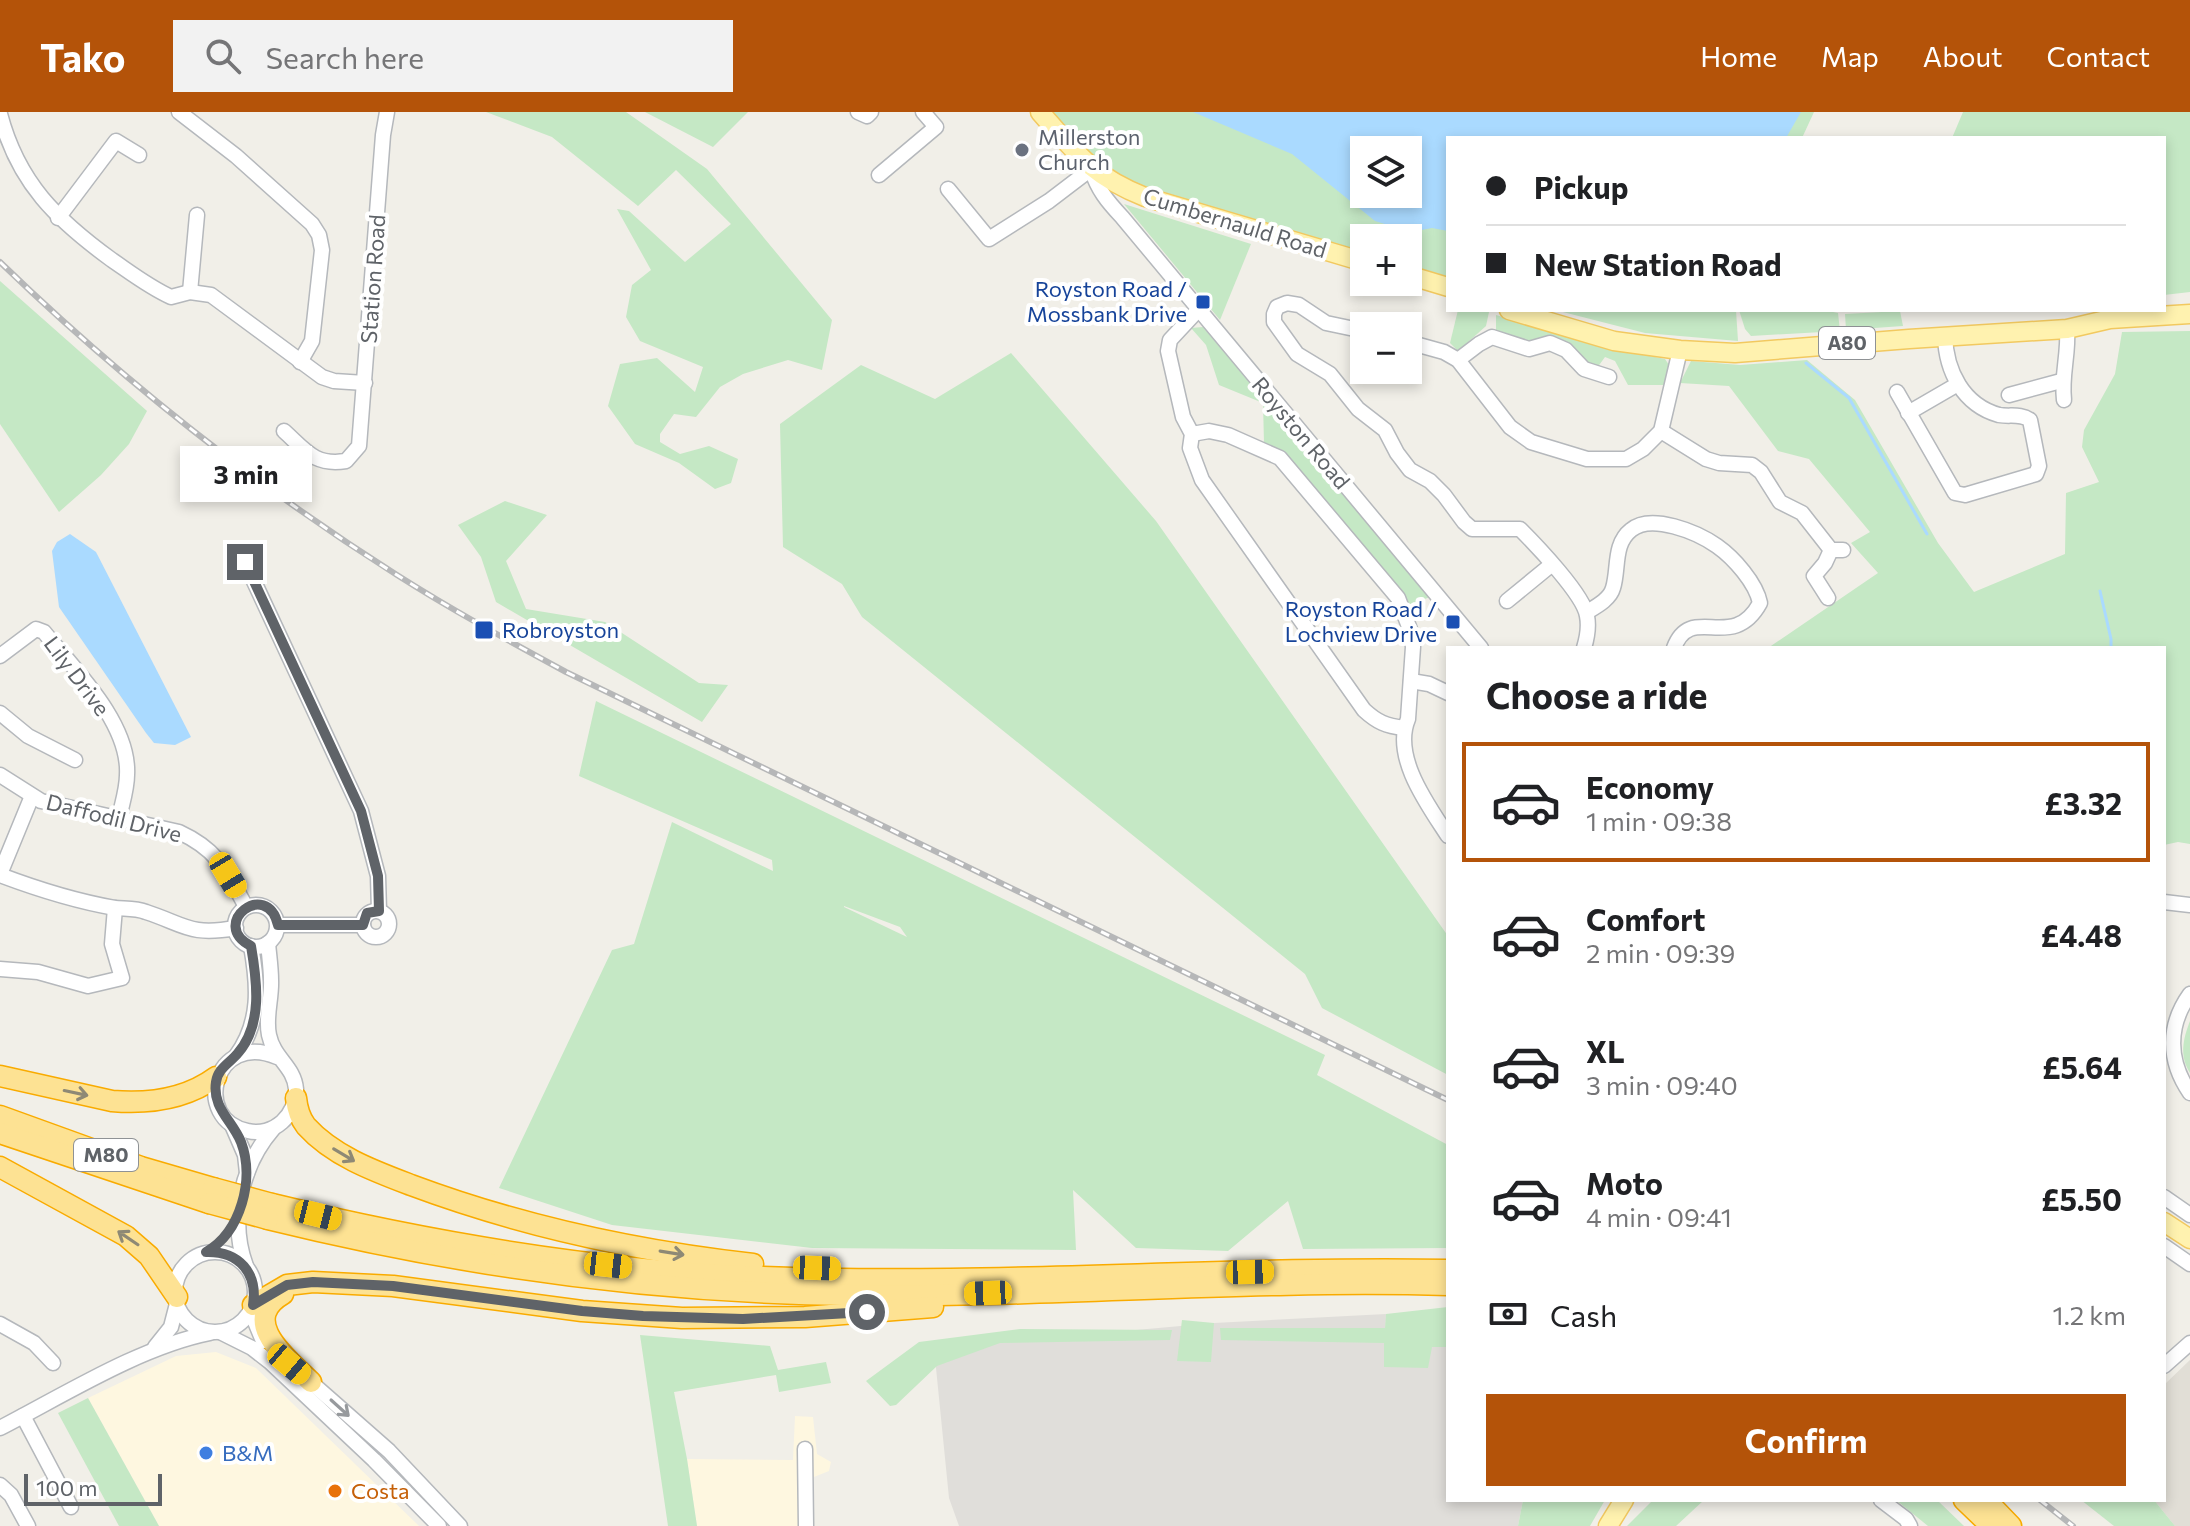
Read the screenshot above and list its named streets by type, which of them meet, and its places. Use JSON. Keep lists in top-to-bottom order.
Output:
{
  "streets": {
    "highway": ["M80"],
    "main road": ["Cumbernauld Road", "A80"],
    "street": [
      "Station Road",
      "Royston Road",
      "Lily Drive",
      "Daffodil Drive"
    ]
  },
  "crossings": [
    ["Cumbernauld Road", "Royston Road"],
    ["Lily Drive", "Daffodil Drive"]
  ],
  "places": {
    "other": ["Millerston Church", "B&M", "Costa"],
    "transit": ["Royston Road / Mossbank Drive", "Royston Road / Lochview Drive", "Robroyston"]
  },
  "scale_bar": "100 m",
  "page": {
    "header": "Tako",
    "search": "Search here",
    "nav": [
      "Home",
      "Map",
      "About",
      "Contact"
    ],
    "map_buttons": ["+", "−"],
    "banner": ["Pickup", "New Station Road"],
    "bubble": "3 min",
    "heading": "Choose a ride",
    "list": [
      {
        "name": "Economy",
        "note": "1 min · 09:38",
        "value": "£3.32"
      },
      {
        "name": "Comfort",
        "note": "2 min · 09:39",
        "value": "£4.48"
      },
      {
        "name": "XL",
        "note": "3 min · 09:40",
        "value": "£5.64"
      },
      {
        "name": "Moto",
        "note": "4 min · 09:41",
        "value": "£5.50"
      }
    ],
    "pay": ["Cash", "1.2 km"],
    "buttons": "Confirm",
    "scale": "100 m"
  }
}
